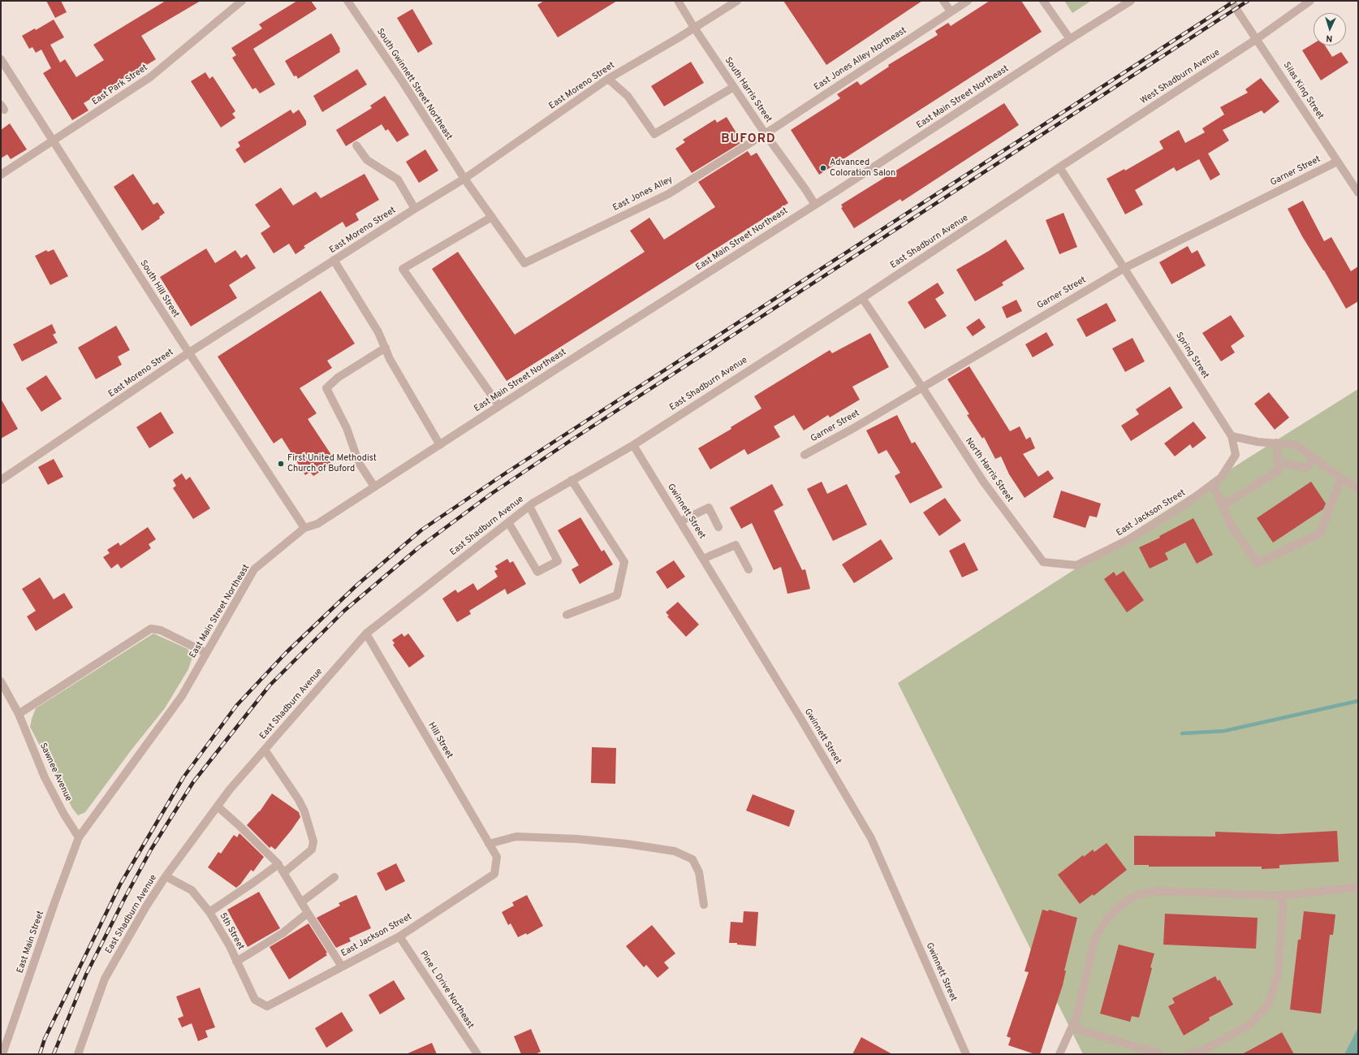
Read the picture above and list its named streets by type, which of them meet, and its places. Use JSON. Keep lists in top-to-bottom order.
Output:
{
  "streets": {
    "street": [
      "East Jones Alley Northeast",
      "West Shadburn Avenue",
      "South Gwinnett Street Northeast",
      "East Park Street",
      "East Moreno Street",
      "South Harris Street",
      "Silas King Street",
      "East Main Street Northeast",
      "Garner Street",
      "East Jones Alley",
      "East Shadburn Avenue",
      "South Hill Street",
      "Spring Street",
      "North Harris Street",
      "Gwinnett Street",
      "East Jackson Street",
      "Hill Street",
      "Sawnee Avenue",
      "5th Street",
      "East Main Street",
      "Pine L Drive Northeast"
    ]
  },
  "crossings": [
    ["East Jones Alley Northeast", "South Harris Street"],
    ["East Jones Alley Northeast", "East Jones Alley"],
    ["West Shadburn Avenue", "Silas King Street"],
    ["West Shadburn Avenue", "East Shadburn Avenue"],
    ["West Shadburn Avenue", "Spring Street"],
    ["South Gwinnett Street Northeast", "East Moreno Street"],
    ["South Gwinnett Street Northeast", "East Jones Alley"],
    ["East Park Street", "South Hill Street"],
    ["East Moreno Street", "South Harris Street"],
    ["East Moreno Street", "South Hill Street"],
    ["South Harris Street", "East Main Street Northeast"],
    ["South Harris Street", "East Jones Alley"],
    ["Silas King Street", "Garner Street"],
    ["East Main Street Northeast", "South Hill Street"],
    ["East Main Street Northeast", "Sawnee Avenue"],
    ["East Main Street Northeast", "East Main Street"],
    ["Garner Street", "Spring Street"],
    ["Garner Street", "North Harris Street"],
    ["East Shadburn Avenue", "Spring Street"],
    ["East Shadburn Avenue", "North Harris Street"],
    ["East Shadburn Avenue", "Gwinnett Street"],
    ["East Shadburn Avenue", "Hill Street"],
    ["East Shadburn Avenue", "5th Street"],
    ["Spring Street", "East Jackson Street"],
    ["North Harris Street", "East Jackson Street"],
    ["East Jackson Street", "Hill Street"],
    ["East Jackson Street", "5th Street"],
    ["East Jackson Street", "Pine L Drive Northeast"],
    ["Sawnee Avenue", "East Main Street"]
  ],
  "districts": ["BUFORD"],
  "places": ["Advanced Coloration Salon", "First United Methodist Church of Buford"],
  "north": "bottom"
}
